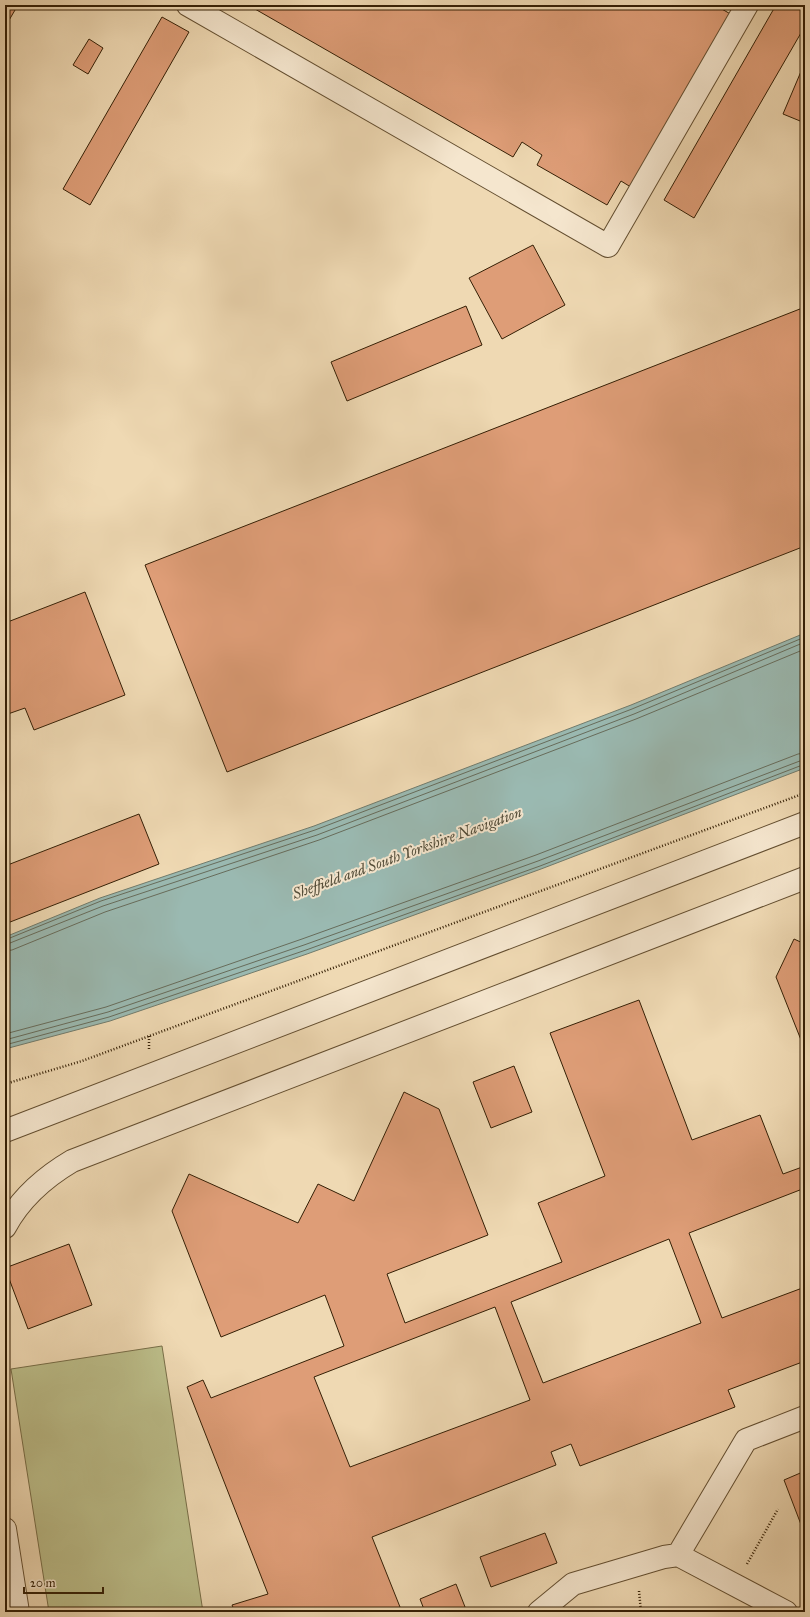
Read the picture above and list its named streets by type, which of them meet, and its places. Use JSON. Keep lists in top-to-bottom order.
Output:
{
  "water": ["Sheffield and South Yorkshire Navigation"],
  "scale_bar": "20 m"
}
